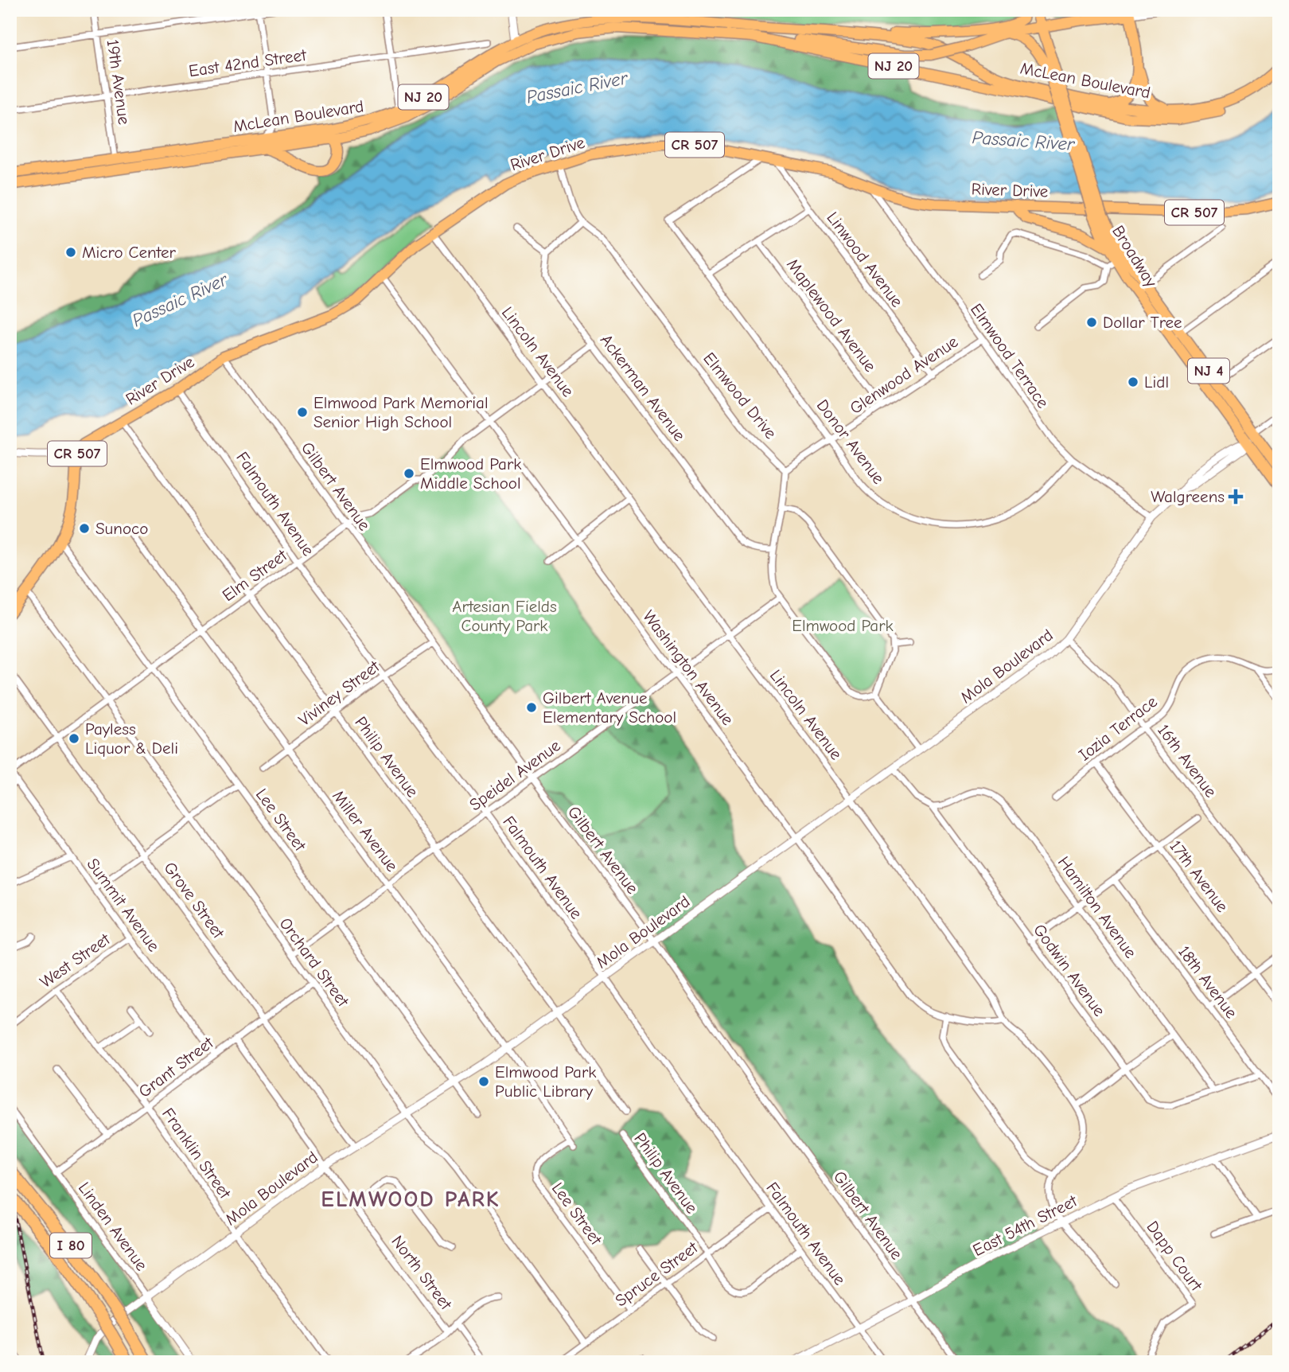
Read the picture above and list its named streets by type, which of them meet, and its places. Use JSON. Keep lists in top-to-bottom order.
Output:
{
  "streets": {
    "highway": ["I 80"],
    "main road": [
      "NJ 20",
      "McLean Boulevard",
      "CR 507",
      "River Drive",
      "Broadway",
      "NJ 4"
    ],
    "street": [
      "East 42nd Street",
      "19th Avenue",
      "Linwood Avenue",
      "Maplewood Avenue",
      "Lincoln Avenue",
      "Elmwood Terrace",
      "Glenwood Avenue",
      "Ackerman Avenue",
      "Elmwood Drive",
      "Donor Avenue",
      "Gilbert Avenue",
      "Falmouth Avenue",
      "Elm Street",
      "Mola Boulevard",
      "Washington Avenue",
      "Viviney Street",
      "Iozia Terrace",
      "Philip Avenue",
      "16th Avenue",
      "Speidel Avenue",
      "Lee Street",
      "Miller Avenue",
      "17th Avenue",
      "Grove Street",
      "Summit Avenue",
      "Hamilton Avenue",
      "West Street",
      "Orchard Street",
      "Godwin Avenue",
      "18th Avenue",
      "Grant Street",
      "Franklin Street",
      "East 54th Street",
      "Linden Avenue",
      "Dapp Court",
      "North Street",
      "Spruce Street"
    ]
  },
  "crossings": [
    ["East 42nd Street", "19th Avenue"],
    ["McLean Boulevard", "19th Avenue"],
    ["CR 507", "River Drive"],
    ["CR 507", "Lee Street"],
    ["CR 507", "Orchard Street"],
    ["River Drive", "Linwood Avenue"],
    ["River Drive", "Lincoln Avenue"],
    ["River Drive", "Elmwood Terrace"],
    ["River Drive", "Elmwood Drive"],
    ["River Drive", "Donor Avenue"],
    ["River Drive", "Gilbert Avenue"],
    ["River Drive", "Falmouth Avenue"],
    ["River Drive", "Washington Avenue"],
    ["River Drive", "Philip Avenue"],
    ["Broadway", "Mola Boulevard"],
    ["Linwood Avenue", "Glenwood Avenue"],
    ["Maplewood Avenue", "Glenwood Avenue"],
    ["Lincoln Avenue", "Elm Street"],
    ["Lincoln Avenue", "Mola Boulevard"],
    ["Lincoln Avenue", "Washington Avenue"],
    ["Lincoln Avenue", "Speidel Avenue"],
    ["Elmwood Terrace", "Glenwood Avenue"],
    ["Elmwood Terrace", "Donor Avenue"],
    ["Elmwood Terrace", "Mola Boulevard"],
    ["Glenwood Avenue", "Elmwood Drive"],
    ["Glenwood Avenue", "Donor Avenue"],
    ["Ackerman Avenue", "Elm Street"],
    ["Gilbert Avenue", "Elm Street"],
    ["Gilbert Avenue", "Mola Boulevard"],
    ["Gilbert Avenue", "Viviney Street"],
    ["Gilbert Avenue", "Speidel Avenue"],
    ["Gilbert Avenue", "East 54th Street"],
    ["Falmouth Avenue", "Elm Street"],
    ["Falmouth Avenue", "Mola Boulevard"],
    ["Falmouth Avenue", "Viviney Street"],
    ["Falmouth Avenue", "Philip Avenue"],
    ["Falmouth Avenue", "Speidel Avenue"],
    ["Falmouth Avenue", "East 54th Street"],
    ["Falmouth Avenue", "Spruce Street"],
    ["Elm Street", "Washington Avenue"],
    ["Elm Street", "Philip Avenue"],
    ["Elm Street", "Lee Street"],
    ["Elm Street", "Miller Avenue"],
    ["Elm Street", "Grove Street"],
    ["Elm Street", "Summit Avenue"],
    ["Elm Street", "Orchard Street"],
    ["Mola Boulevard", "Washington Avenue"],
    ["Mola Boulevard", "Philip Avenue"],
    ["Mola Boulevard", "16th Avenue"],
    ["Mola Boulevard", "Lee Street"],
    ["Mola Boulevard", "Miller Avenue"],
    ["Mola Boulevard", "Grove Street"],
    ["Mola Boulevard", "Orchard Street"],
    ["Mola Boulevard", "Godwin Avenue"],
    ["Mola Boulevard", "Franklin Street"],
    ["Mola Boulevard", "Linden Avenue"],
    ["Mola Boulevard", "North Street"],
    ["Washington Avenue", "Speidel Avenue"],
    ["Viviney Street", "Philip Avenue"],
    ["Viviney Street", "Miller Avenue"],
    ["Iozia Terrace", "16th Avenue"],
    ["Iozia Terrace", "17th Avenue"],
    ["Philip Avenue", "Speidel Avenue"],
    ["Philip Avenue", "Spruce Street"],
    ["Speidel Avenue", "Lee Street"],
    ["Speidel Avenue", "Miller Avenue"],
    ["Speidel Avenue", "Orchard Street"],
    ["Lee Street", "Miller Avenue"],
    ["Lee Street", "Spruce Street"],
    ["Grove Street", "Grant Street"],
    ["Summit Avenue", "West Street"],
    ["Summit Avenue", "Grant Street"],
    ["Hamilton Avenue", "Godwin Avenue"],
    ["West Street", "Franklin Street"],
    ["Orchard Street", "Grant Street"],
    ["Orchard Street", "Spruce Street"],
    ["Godwin Avenue", "18th Avenue"],
    ["Grant Street", "Franklin Street"],
    ["Grant Street", "Linden Avenue"],
    ["Grant Street", "North Street"],
    ["East 54th Street", "Dapp Court"]
  ],
  "districts": ["ELMWOOD PARK"],
  "water": ["Passaic River"],
  "parks": ["Artesian Fields County Park", "Elmwood Park"],
  "places": {
    "other": [
      "Micro Center",
      "Dollar Tree",
      "Lidl",
      "Elmwood Park Memorial Senior High School",
      "Elmwood Park Middle School",
      "Sunoco",
      "Gilbert Avenue Elementary School",
      "Payless Liquor & Deli",
      "Elmwood Park Public Library"
    ],
    "health": ["Walgreens"]
  }
}
